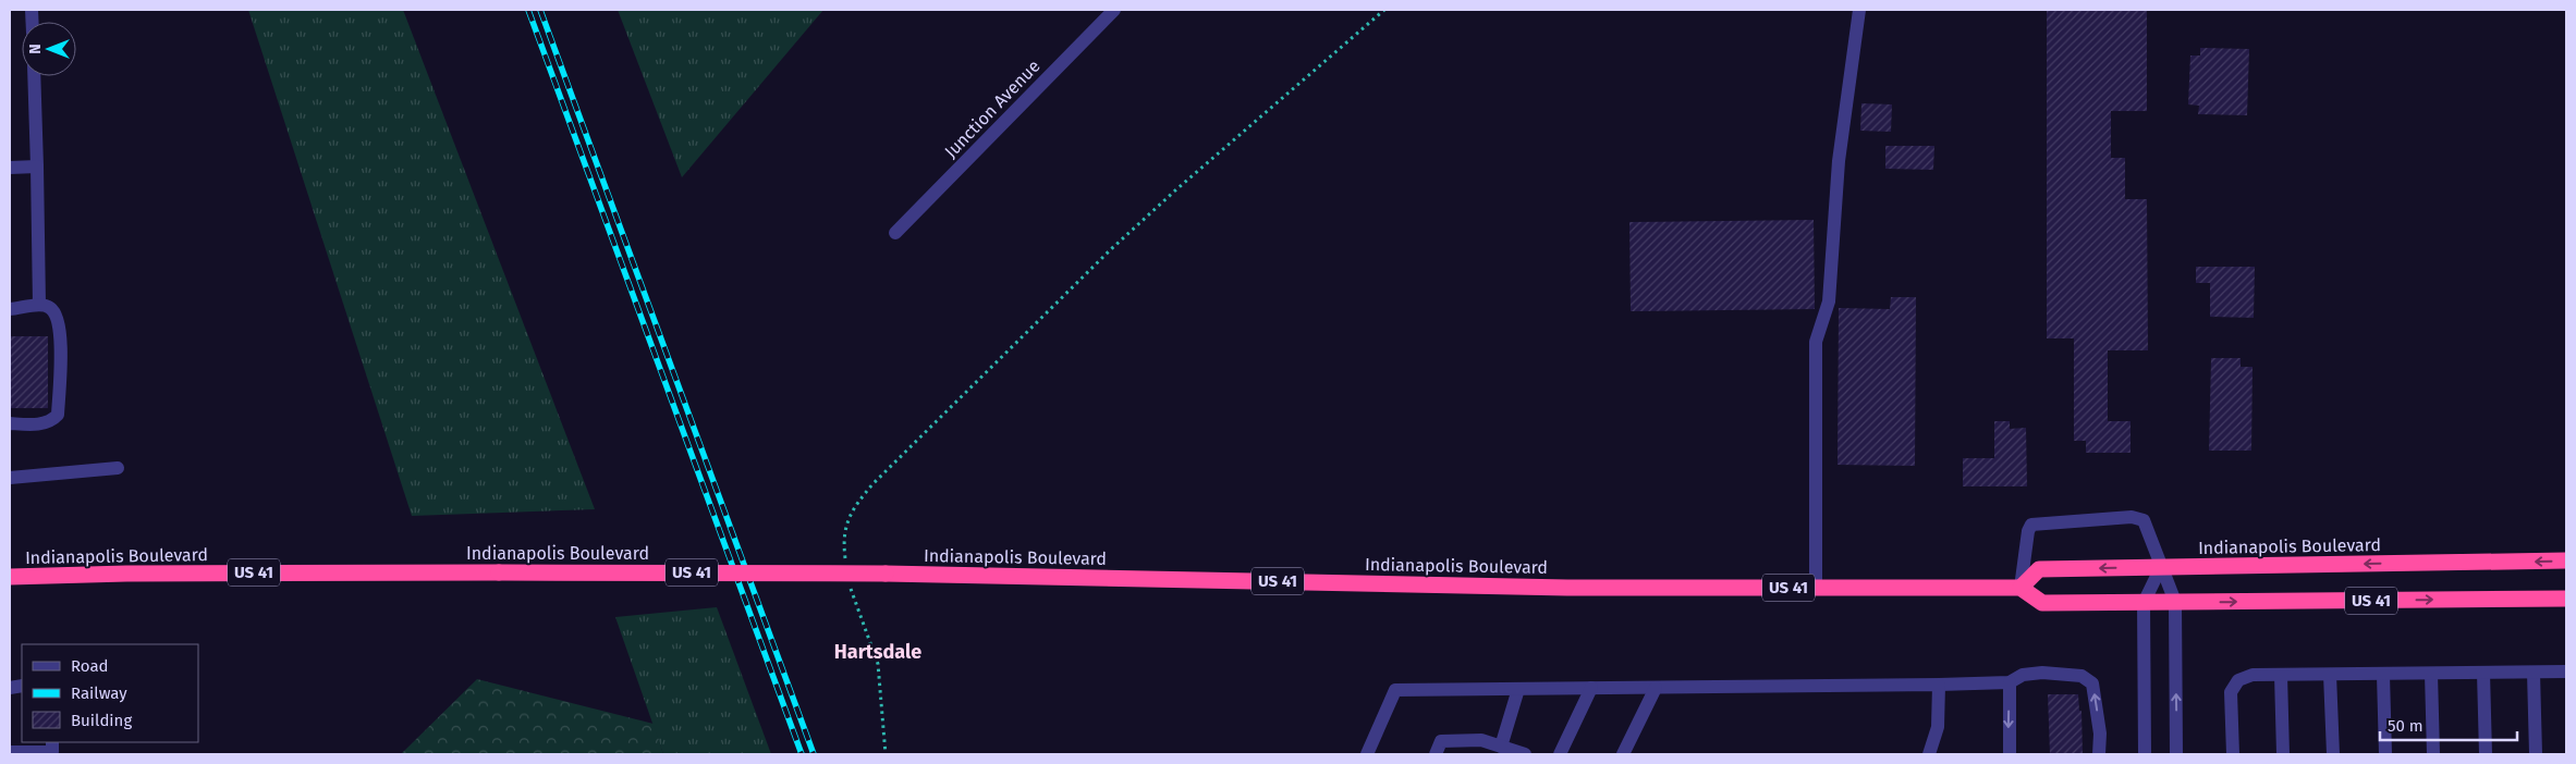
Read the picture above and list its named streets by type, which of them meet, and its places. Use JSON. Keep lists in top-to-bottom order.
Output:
{
  "streets": {
    "highway": ["Indianapolis Boulevard", "US 41"],
    "street": ["Junction Avenue"]
  },
  "crossings": [
    ["Indianapolis Boulevard", "US 41"]
  ],
  "districts": ["Hartsdale"],
  "legend": ["Road", "Railway", "Building"],
  "scale_bar": "50 m",
  "north": "left"
}
